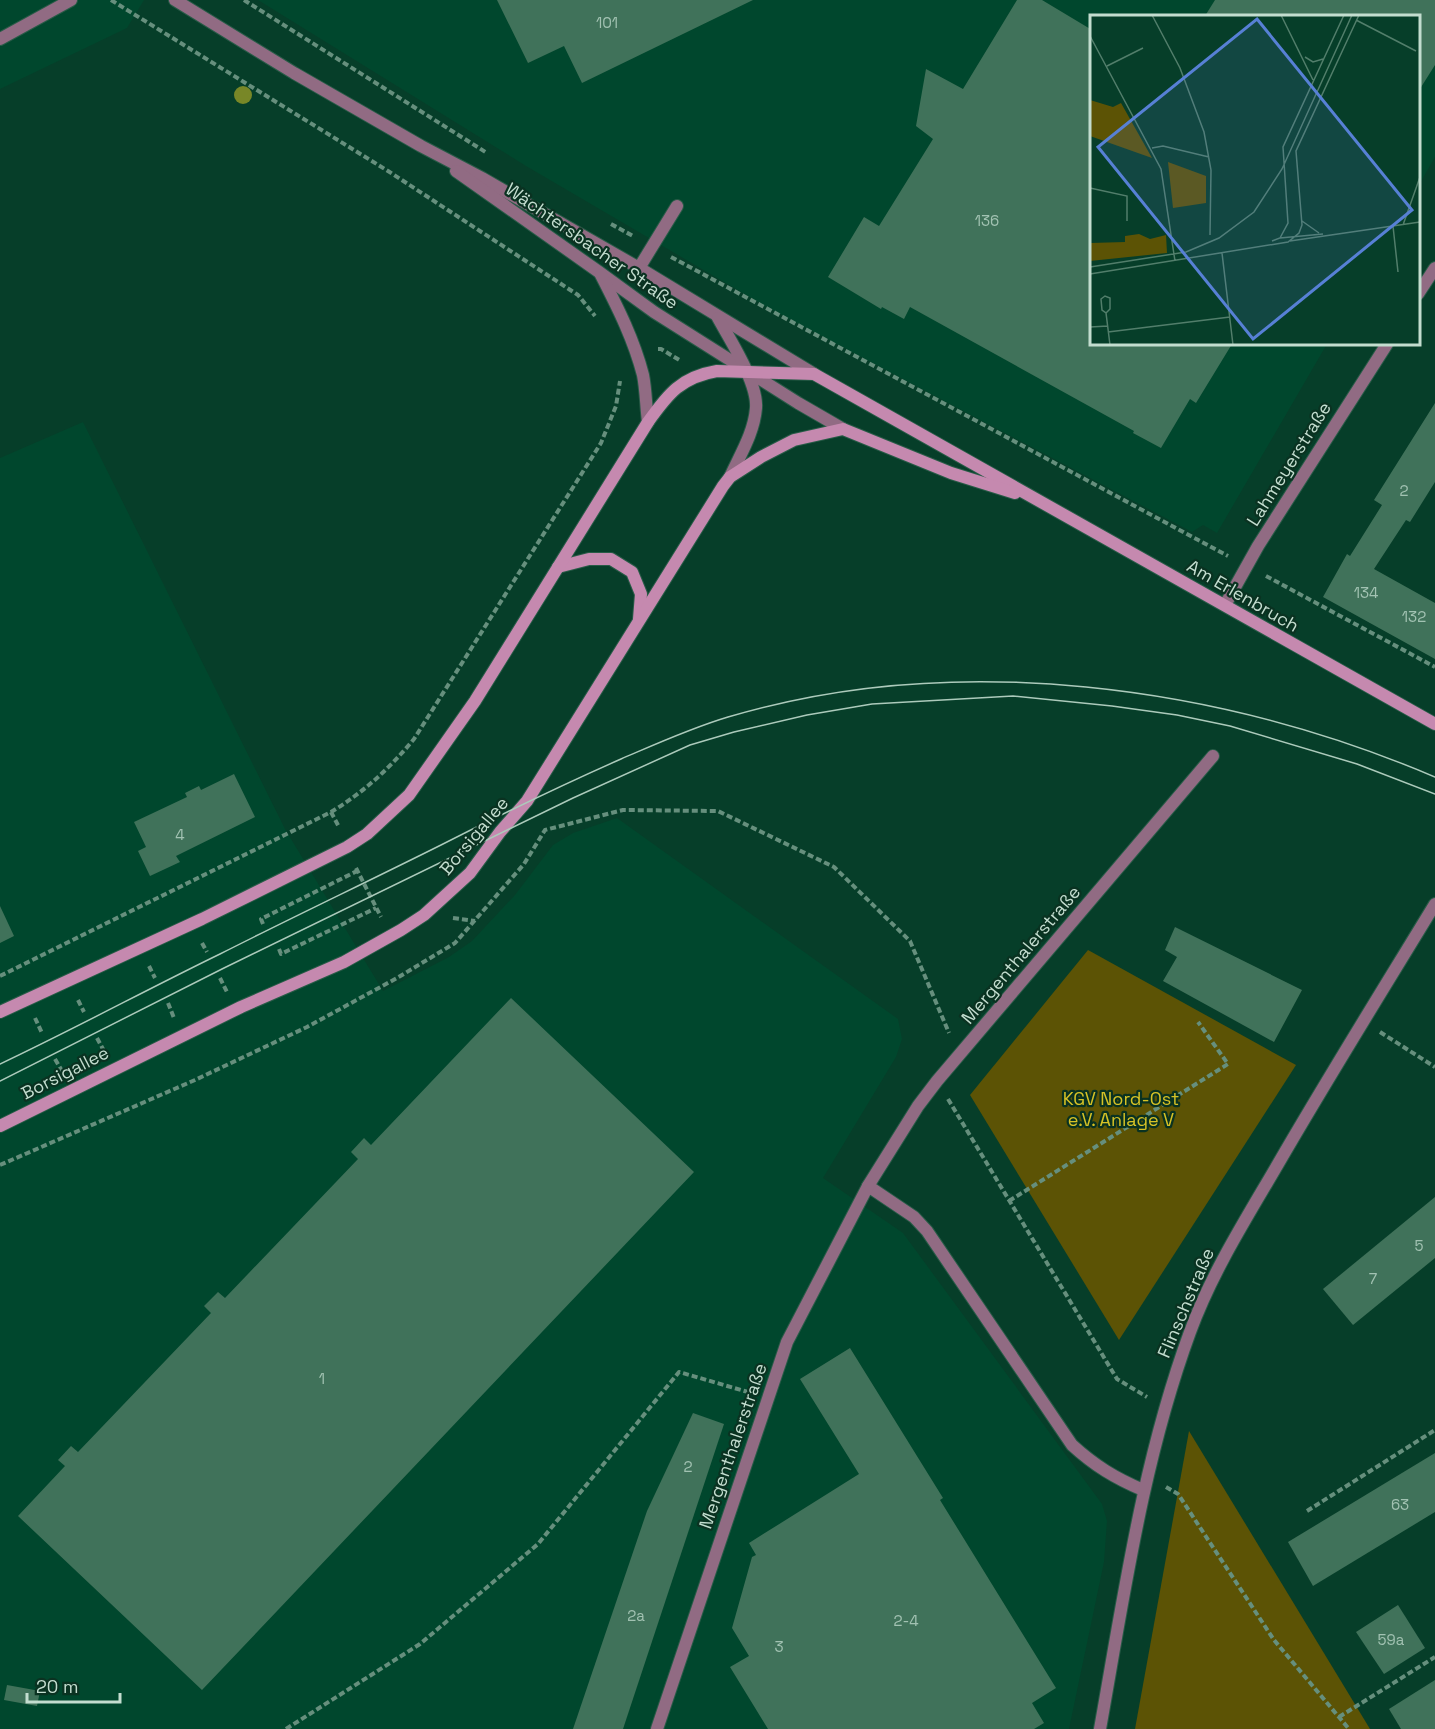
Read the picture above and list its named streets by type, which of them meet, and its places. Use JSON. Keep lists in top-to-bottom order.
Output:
{
  "streets": {
    "main road": ["Am Erlenbruch", "Borsigallee"],
    "street": [
      "Wächtersbacher Straße",
      "Lahmeyerstraße",
      "Mergenthalerstraße",
      "Flinschstraße"
    ]
  },
  "crossings": [
    ["Wächtersbacher Straße", "Am Erlenbruch"],
    ["Wächtersbacher Straße", "Borsigallee"],
    ["Lahmeyerstraße", "Am Erlenbruch"],
    ["Am Erlenbruch", "Borsigallee"]
  ],
  "parks": ["KGV Nord-Ost e.V. Anlage V"],
  "house_numbers": [
    "101",
    "136",
    "2",
    "134",
    "132",
    "4",
    "5",
    "7",
    "1",
    "2",
    "63",
    "2a",
    "2-4",
    "59a",
    "3"
  ],
  "scale_bar": "20 m"
}
